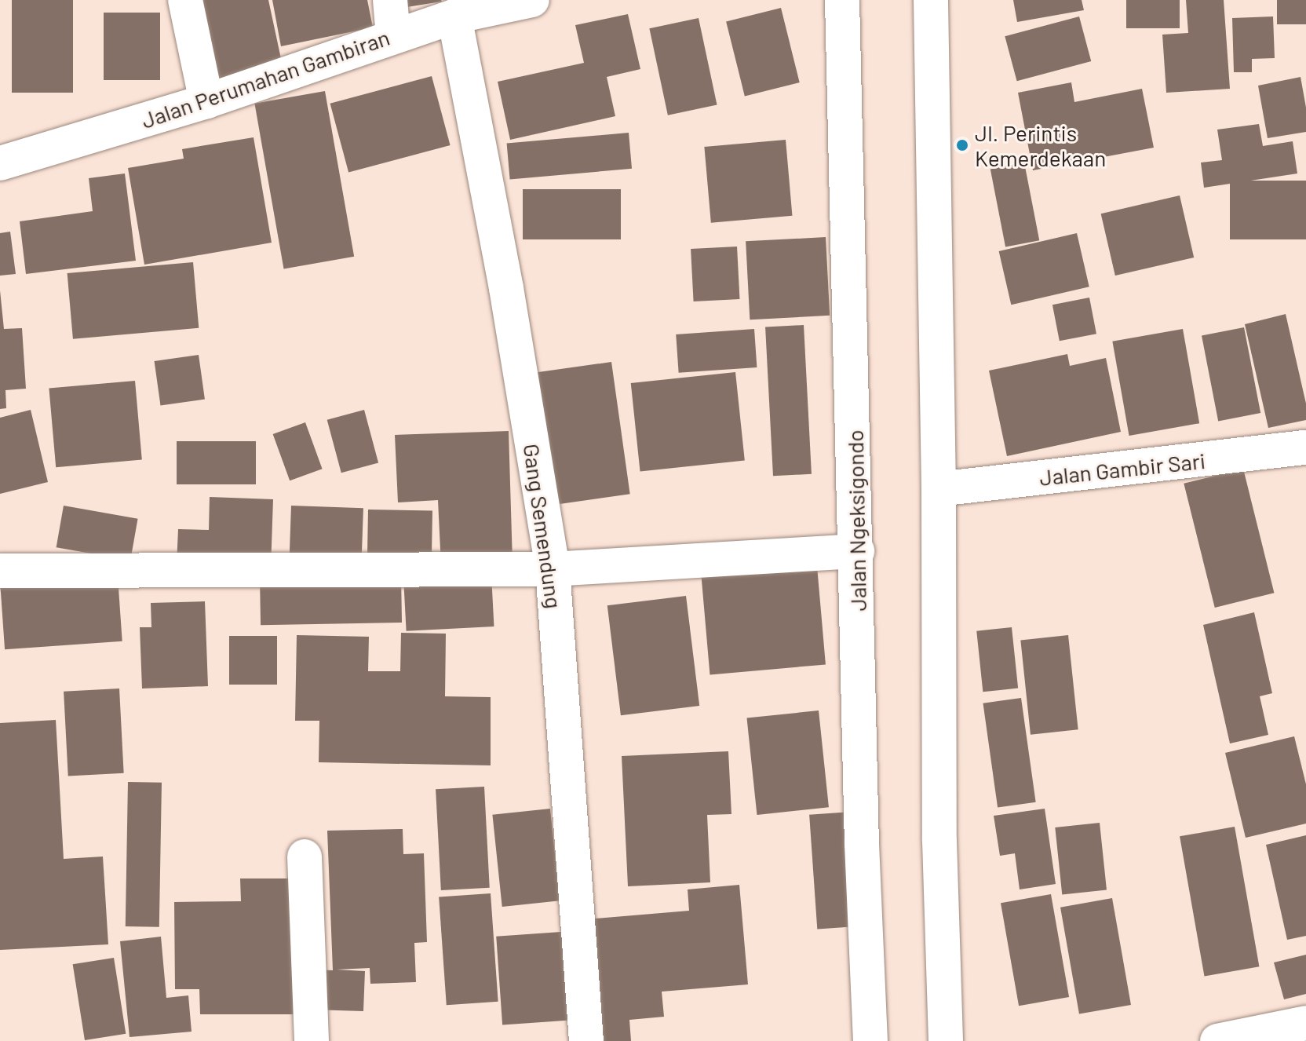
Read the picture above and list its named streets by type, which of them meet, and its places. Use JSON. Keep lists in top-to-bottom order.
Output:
{
  "streets": {
    "street": [
      "Jalan Perumahan Gambiran",
      "Jalan Gambir Sari",
      "Jalan Ngeksigondo",
      "Gang Semendung"
    ]
  },
  "crossings": [
    ["Jalan Perumahan Gambiran", "Gang Semendung"]
  ],
  "places": ["Jl. Perintis Kemerdekaan"]
}
